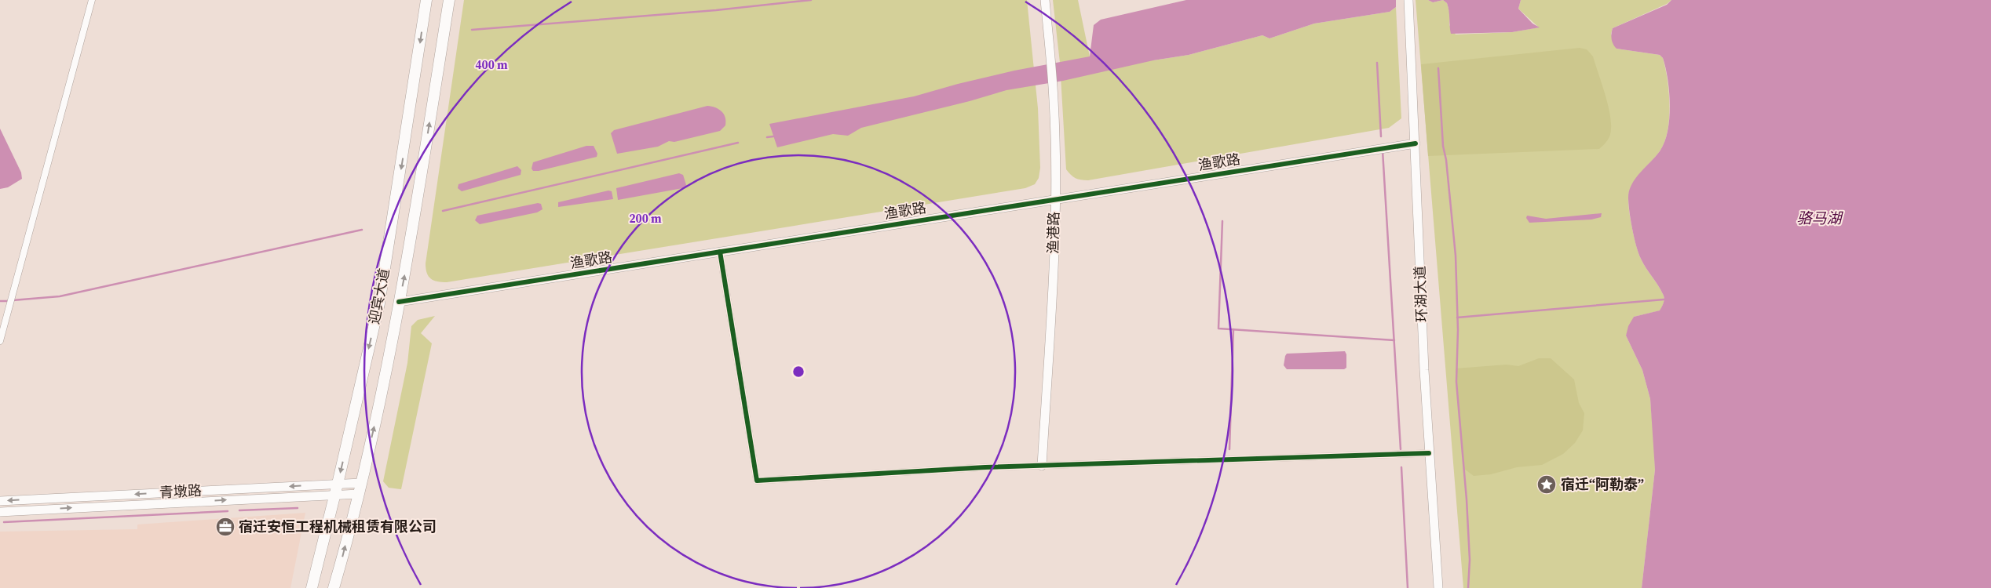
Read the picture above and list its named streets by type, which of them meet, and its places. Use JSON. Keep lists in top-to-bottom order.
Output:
{
  "streets": {
    "highway": ["迎宾大道"],
    "street": [
      "渔歌路",
      "渔港路",
      "环湖大道",
      "青墩路"
    ]
  },
  "crossings": [
    ["渔歌路", "渔港路"],
    ["渔歌路", "环湖大道"],
    ["渔歌路", "迎宾大道"],
    ["迎宾大道", "青墩路"]
  ],
  "water": ["骆马湖"],
  "places": {
    "place": ["宿迁“阿勒泰”"],
    "office": ["宿迁安恒工程机械租赁有限公司"]
  },
  "rings": ["400 m", "200 m"]
}
